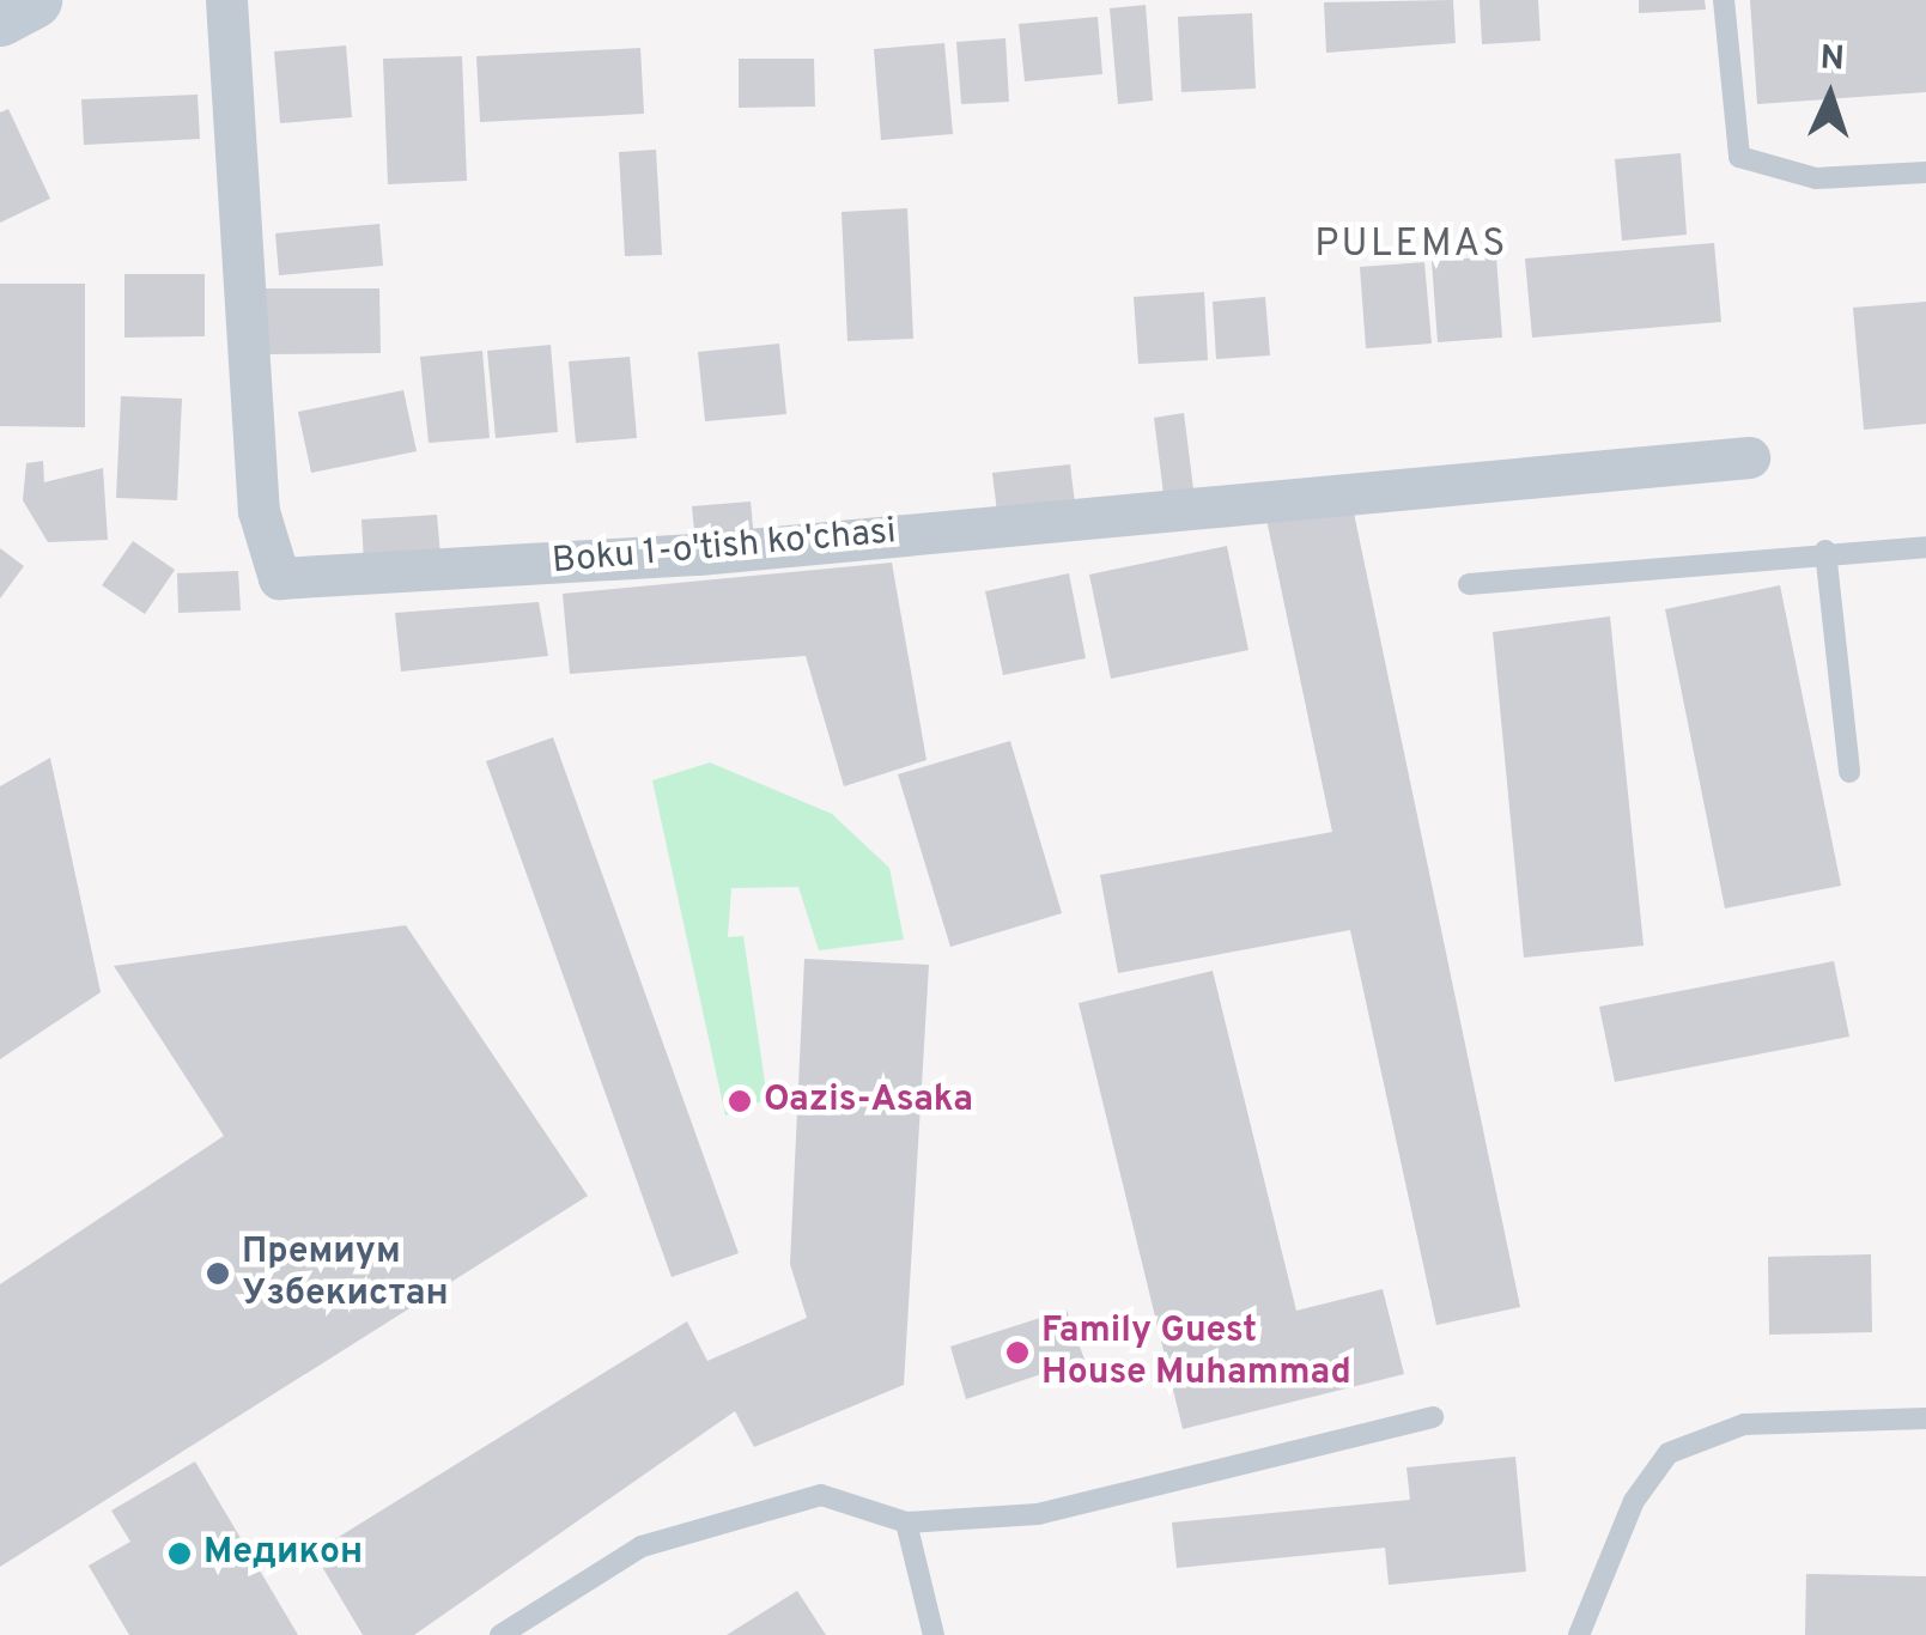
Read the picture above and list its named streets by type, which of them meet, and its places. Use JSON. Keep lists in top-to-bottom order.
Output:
{
  "streets": {
    "street": ["Boku 1-o'tish ko'chasi"]
  },
  "districts": ["PULEMAS"],
  "places": [
    "Oazis-Asaka",
    "Премиум Узбекистан",
    "Family Guest House Muhammad",
    "Медикон"
  ],
  "north": "top"
}
